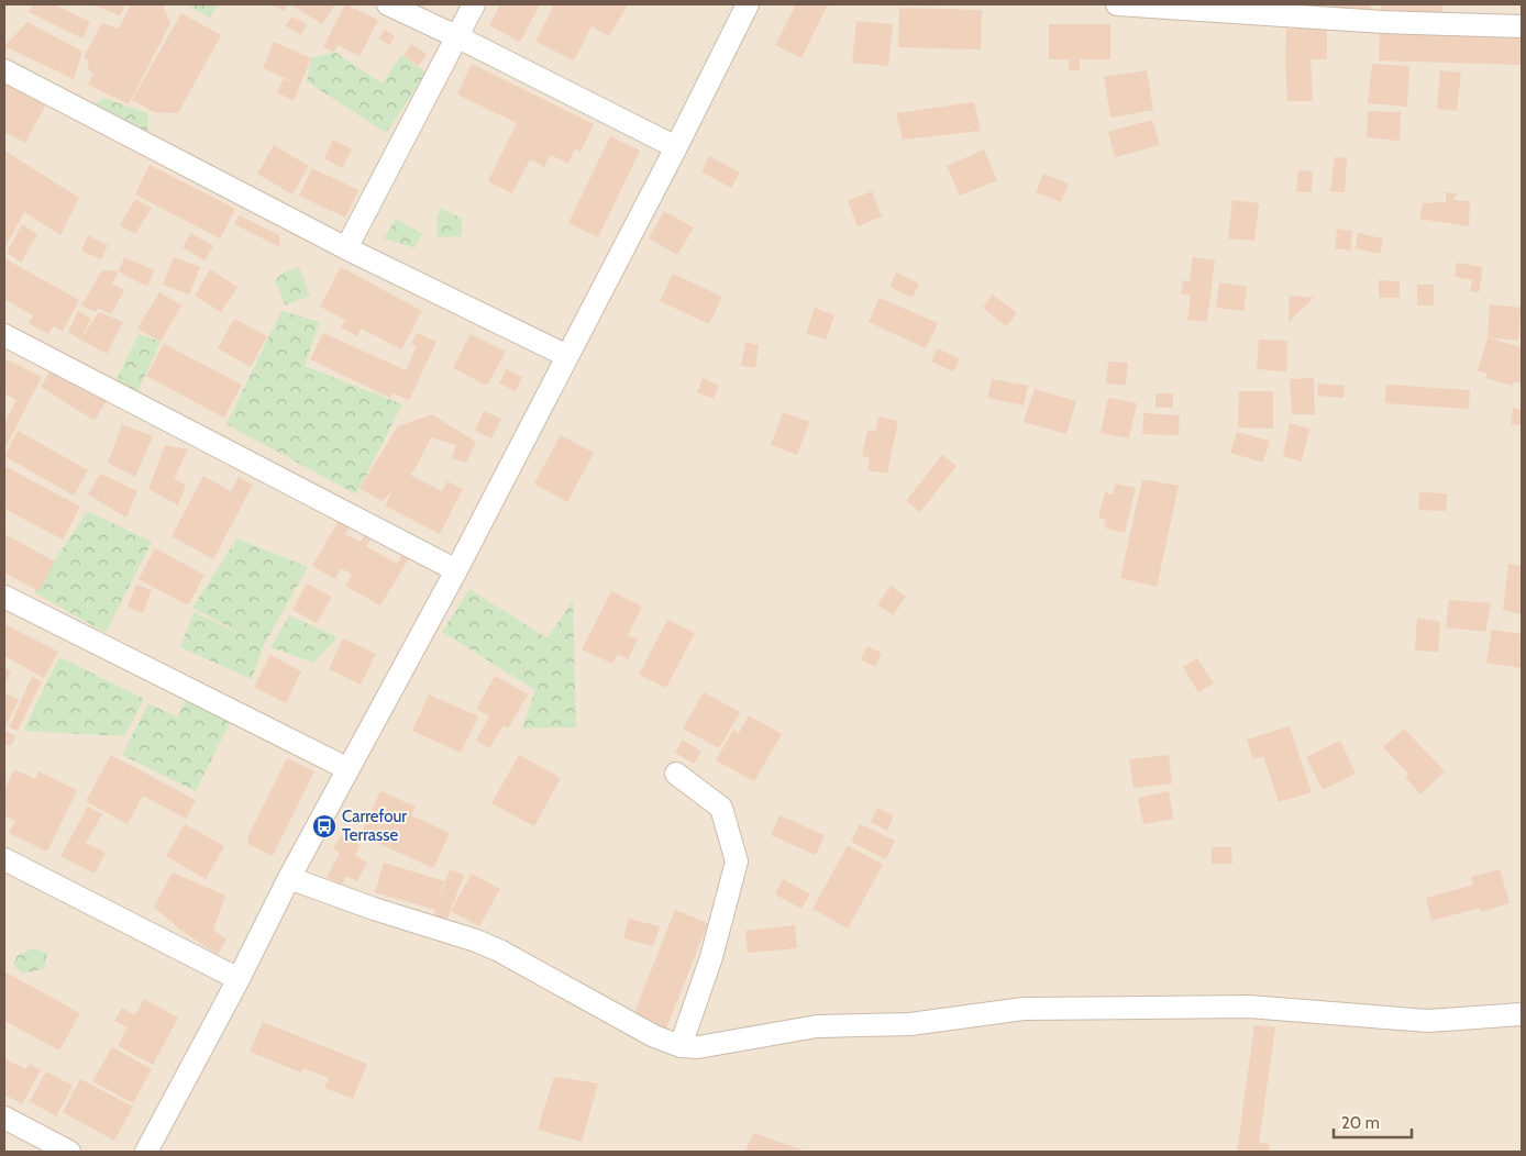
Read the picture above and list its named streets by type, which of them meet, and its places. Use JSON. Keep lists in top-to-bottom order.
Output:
{
  "places": {
    "bus stop": ["Carrefour Terrasse"]
  },
  "scale_bar": "20 m"
}
